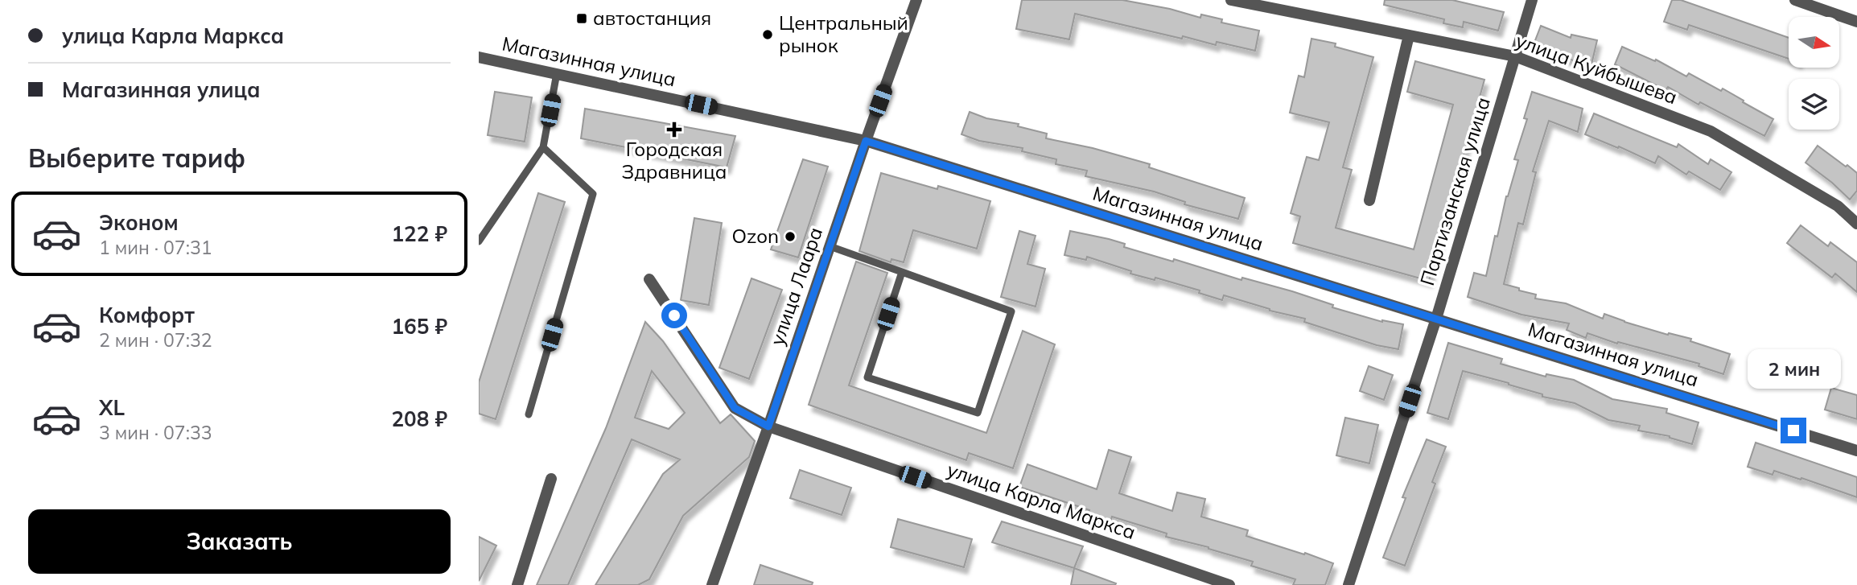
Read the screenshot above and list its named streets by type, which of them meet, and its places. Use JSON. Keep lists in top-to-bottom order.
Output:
{
  "streets": {
    "street": [
      "Магазинная улица",
      "улица Куйбышева",
      "Партизанская улица",
      "улица Лаара",
      "улица Карла Маркса"
    ]
  },
  "crossings": [
    ["Магазинная улица", "Партизанская улица"],
    ["Магазинная улица", "улица Лаара"],
    ["улица Куйбышева", "Партизанская улица"],
    ["улица Лаара", "улица Карла Маркса"]
  ],
  "places": {
    "transit": ["автостанция"],
    "other": ["Центральный рынок", "Ozon"],
    "health": ["Городская Здравница"]
  },
  "north": "right",
  "page": {
    "banner": ["улица Карла Маркса", "Магазинная улица"],
    "heading": "Выберите тариф",
    "list": [
      {
        "name": "Эконом",
        "note": "1 мин · 07:31",
        "value": "122 ₽"
      },
      {
        "name": "Комфорт",
        "note": "2 мин · 07:32",
        "value": "165 ₽"
      },
      {
        "name": "XL",
        "note": "3 мин · 07:33",
        "value": "208 ₽"
      }
    ],
    "bubble": "2 мин",
    "buttons": "Заказать"
  }
}
